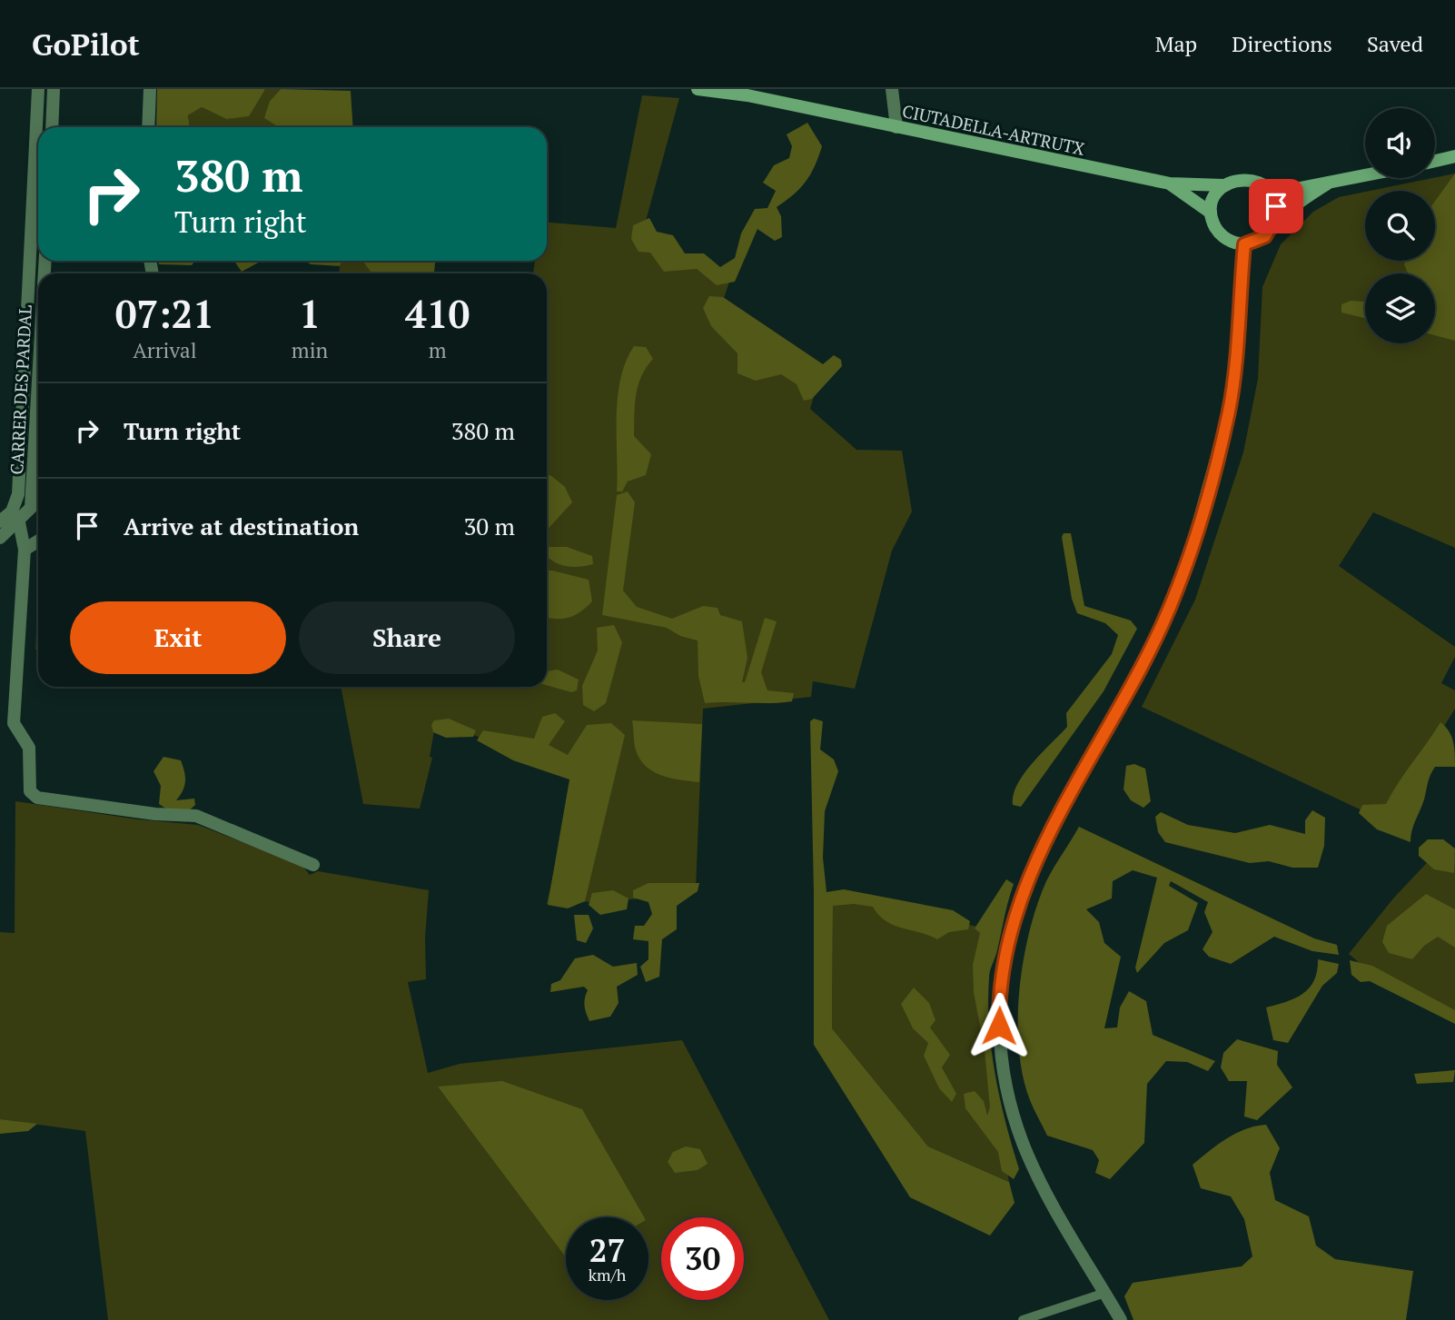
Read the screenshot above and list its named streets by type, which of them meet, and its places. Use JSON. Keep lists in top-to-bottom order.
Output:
{
  "streets": {
    "main road": ["CIUTADELLA-ARTRUTX"],
    "street": ["CARRER DES PARDAL"]
  },
  "page": {
    "header": "GoPilot",
    "nav": ["Map", "Directions", "Saved"],
    "turn": ["380 m", "Turn right"],
    "eta": [
      "07:21",
      "Arrival",
      "1",
      "min",
      "410",
      "m"
    ],
    "list": [
      {
        "name": "Turn right",
        "value": "380 m"
      },
      {
        "name": "Arrive at destination",
        "value": "30 m"
      }
    ],
    "buttons": ["Exit", "Share"],
    "speed": "27 km/h",
    "limit": "30"
  }
}
